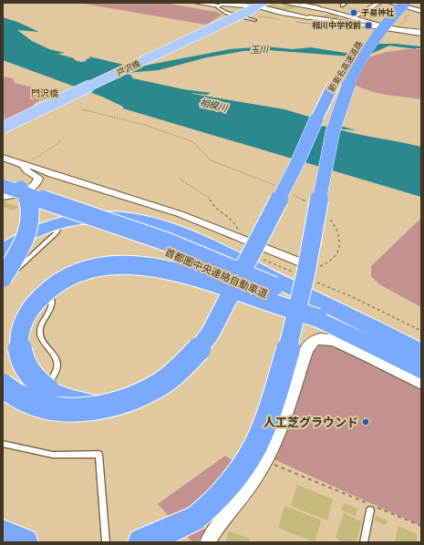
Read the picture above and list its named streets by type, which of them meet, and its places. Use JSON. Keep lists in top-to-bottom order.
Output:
{
  "streets": {
    "highway": ["新東名高速道路", "首都圏中央連絡自動車道"],
    "main road": ["戸沢橋"]
  },
  "districts": ["門沢橋"],
  "water": ["玉川", "相模川"],
  "places": {
    "other": ["子易神社", "人工芝グラウンド"],
    "transit": ["相川中学校前"]
  }
}
